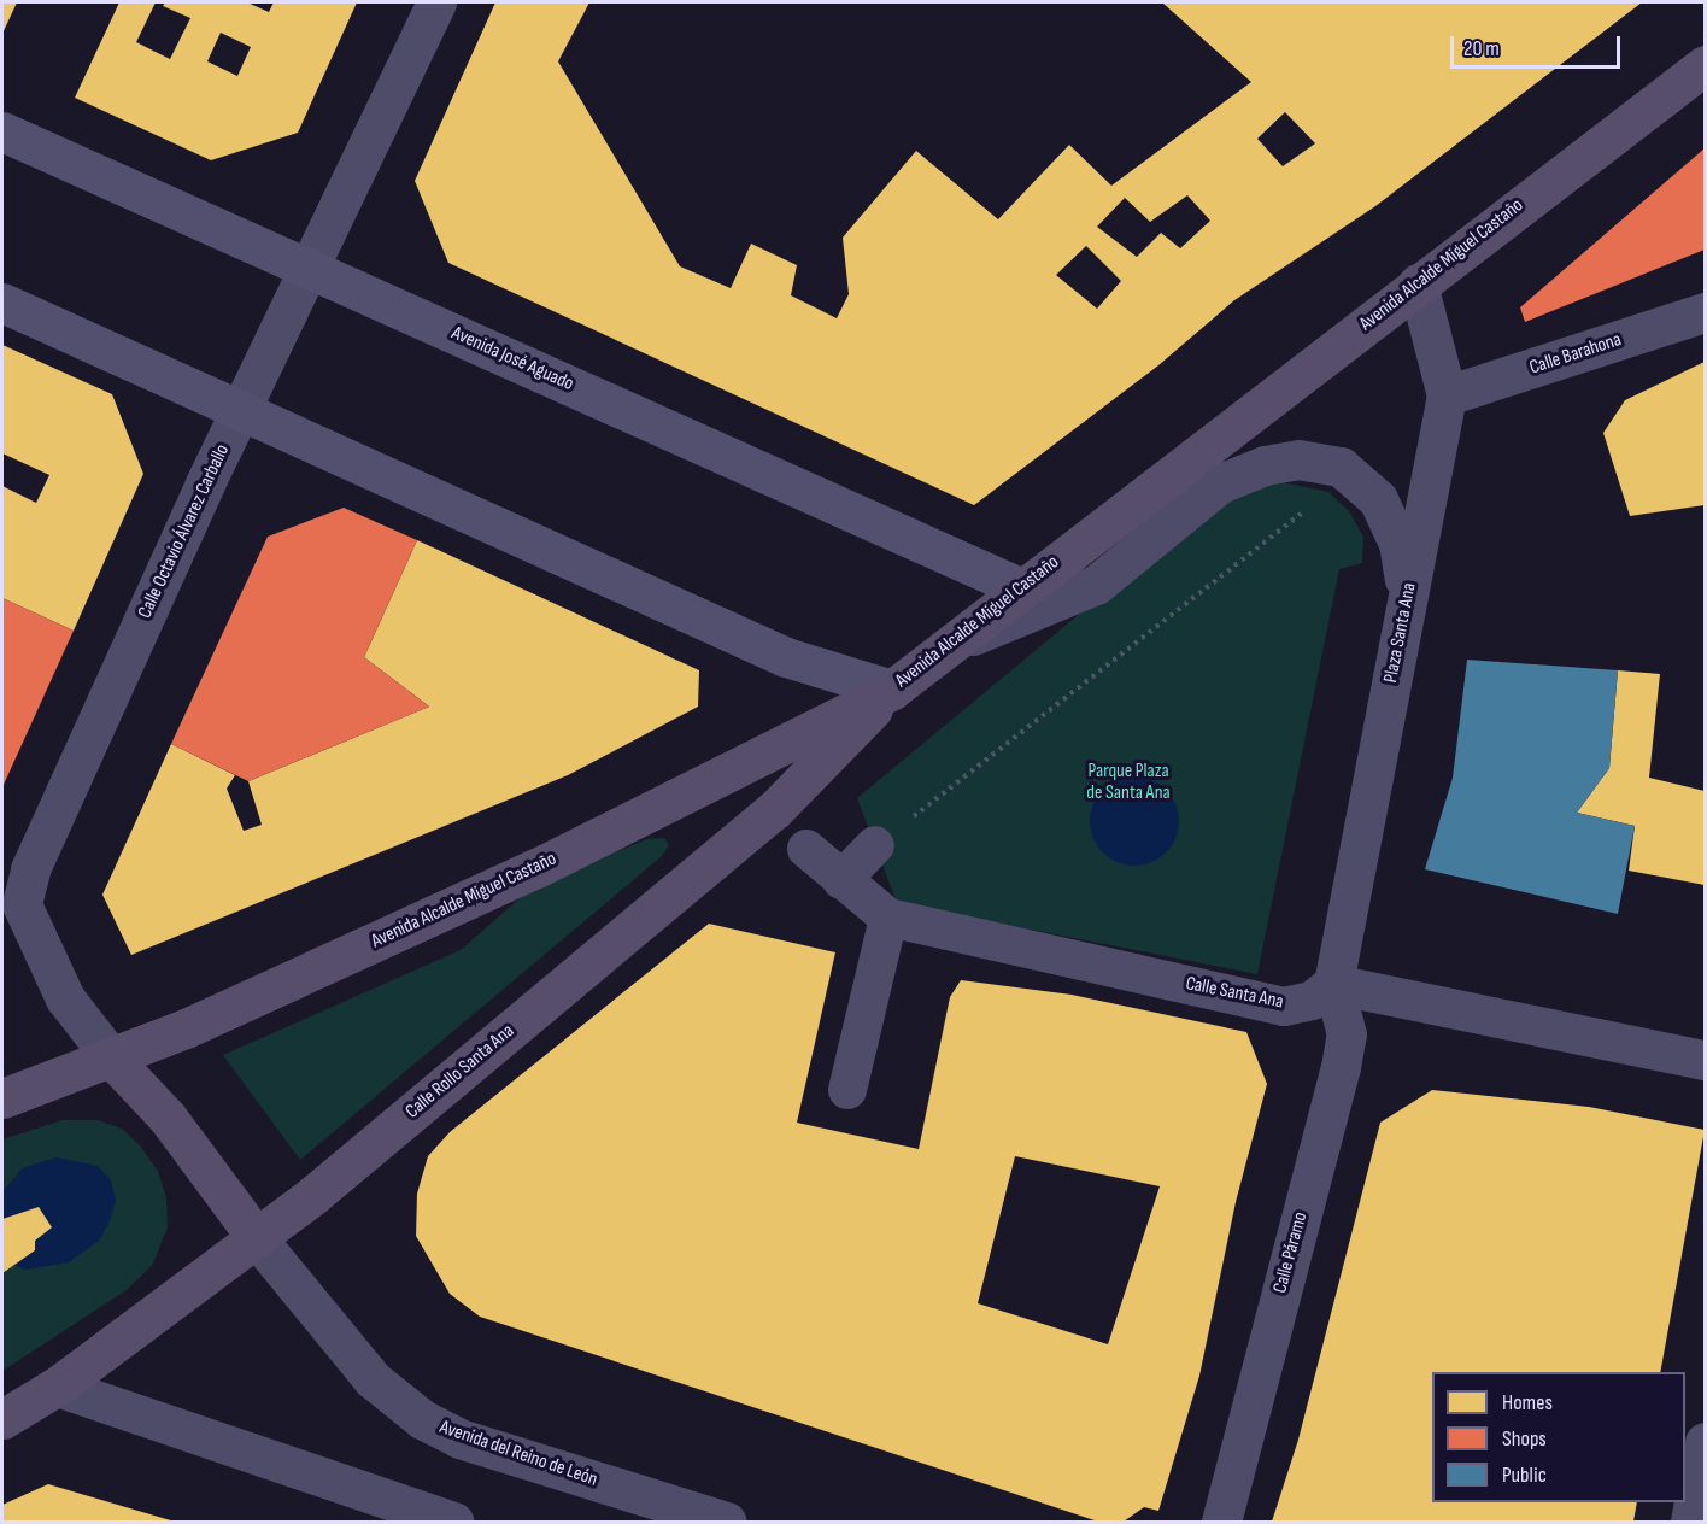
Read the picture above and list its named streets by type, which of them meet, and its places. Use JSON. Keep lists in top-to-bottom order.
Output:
{
  "streets": {
    "main road": ["Avenida Alcalde Miguel Castaño", "Avenida José Aguado", "Calle Rollo Santa Ana"],
    "street": [
      "Calle Barahona",
      "Calle Octavio Álvarez Carballo",
      "Plaza Santa Ana",
      "Calle Santa Ana",
      "Calle Páramo",
      "Avenida del Reino de León"
    ]
  },
  "crossings": [
    ["Avenida Alcalde Miguel Castaño", "Avenida José Aguado"],
    ["Avenida Alcalde Miguel Castaño", "Calle Octavio Álvarez Carballo"],
    ["Avenida Alcalde Miguel Castaño", "Plaza Santa Ana"],
    ["Avenida Alcalde Miguel Castaño", "Calle Rollo Santa Ana"],
    ["Calle Barahona", "Plaza Santa Ana"],
    ["Avenida José Aguado", "Calle Octavio Álvarez Carballo"],
    ["Plaza Santa Ana", "Calle Santa Ana"],
    ["Plaza Santa Ana", "Calle Páramo"],
    ["Calle Santa Ana", "Calle Páramo"],
    ["Calle Rollo Santa Ana", "Avenida del Reino de León"]
  ],
  "parks": ["Parque Plaza de Santa Ana"],
  "legend": ["Homes", "Shops", "Public"],
  "scale_bar": "20 m"
}
